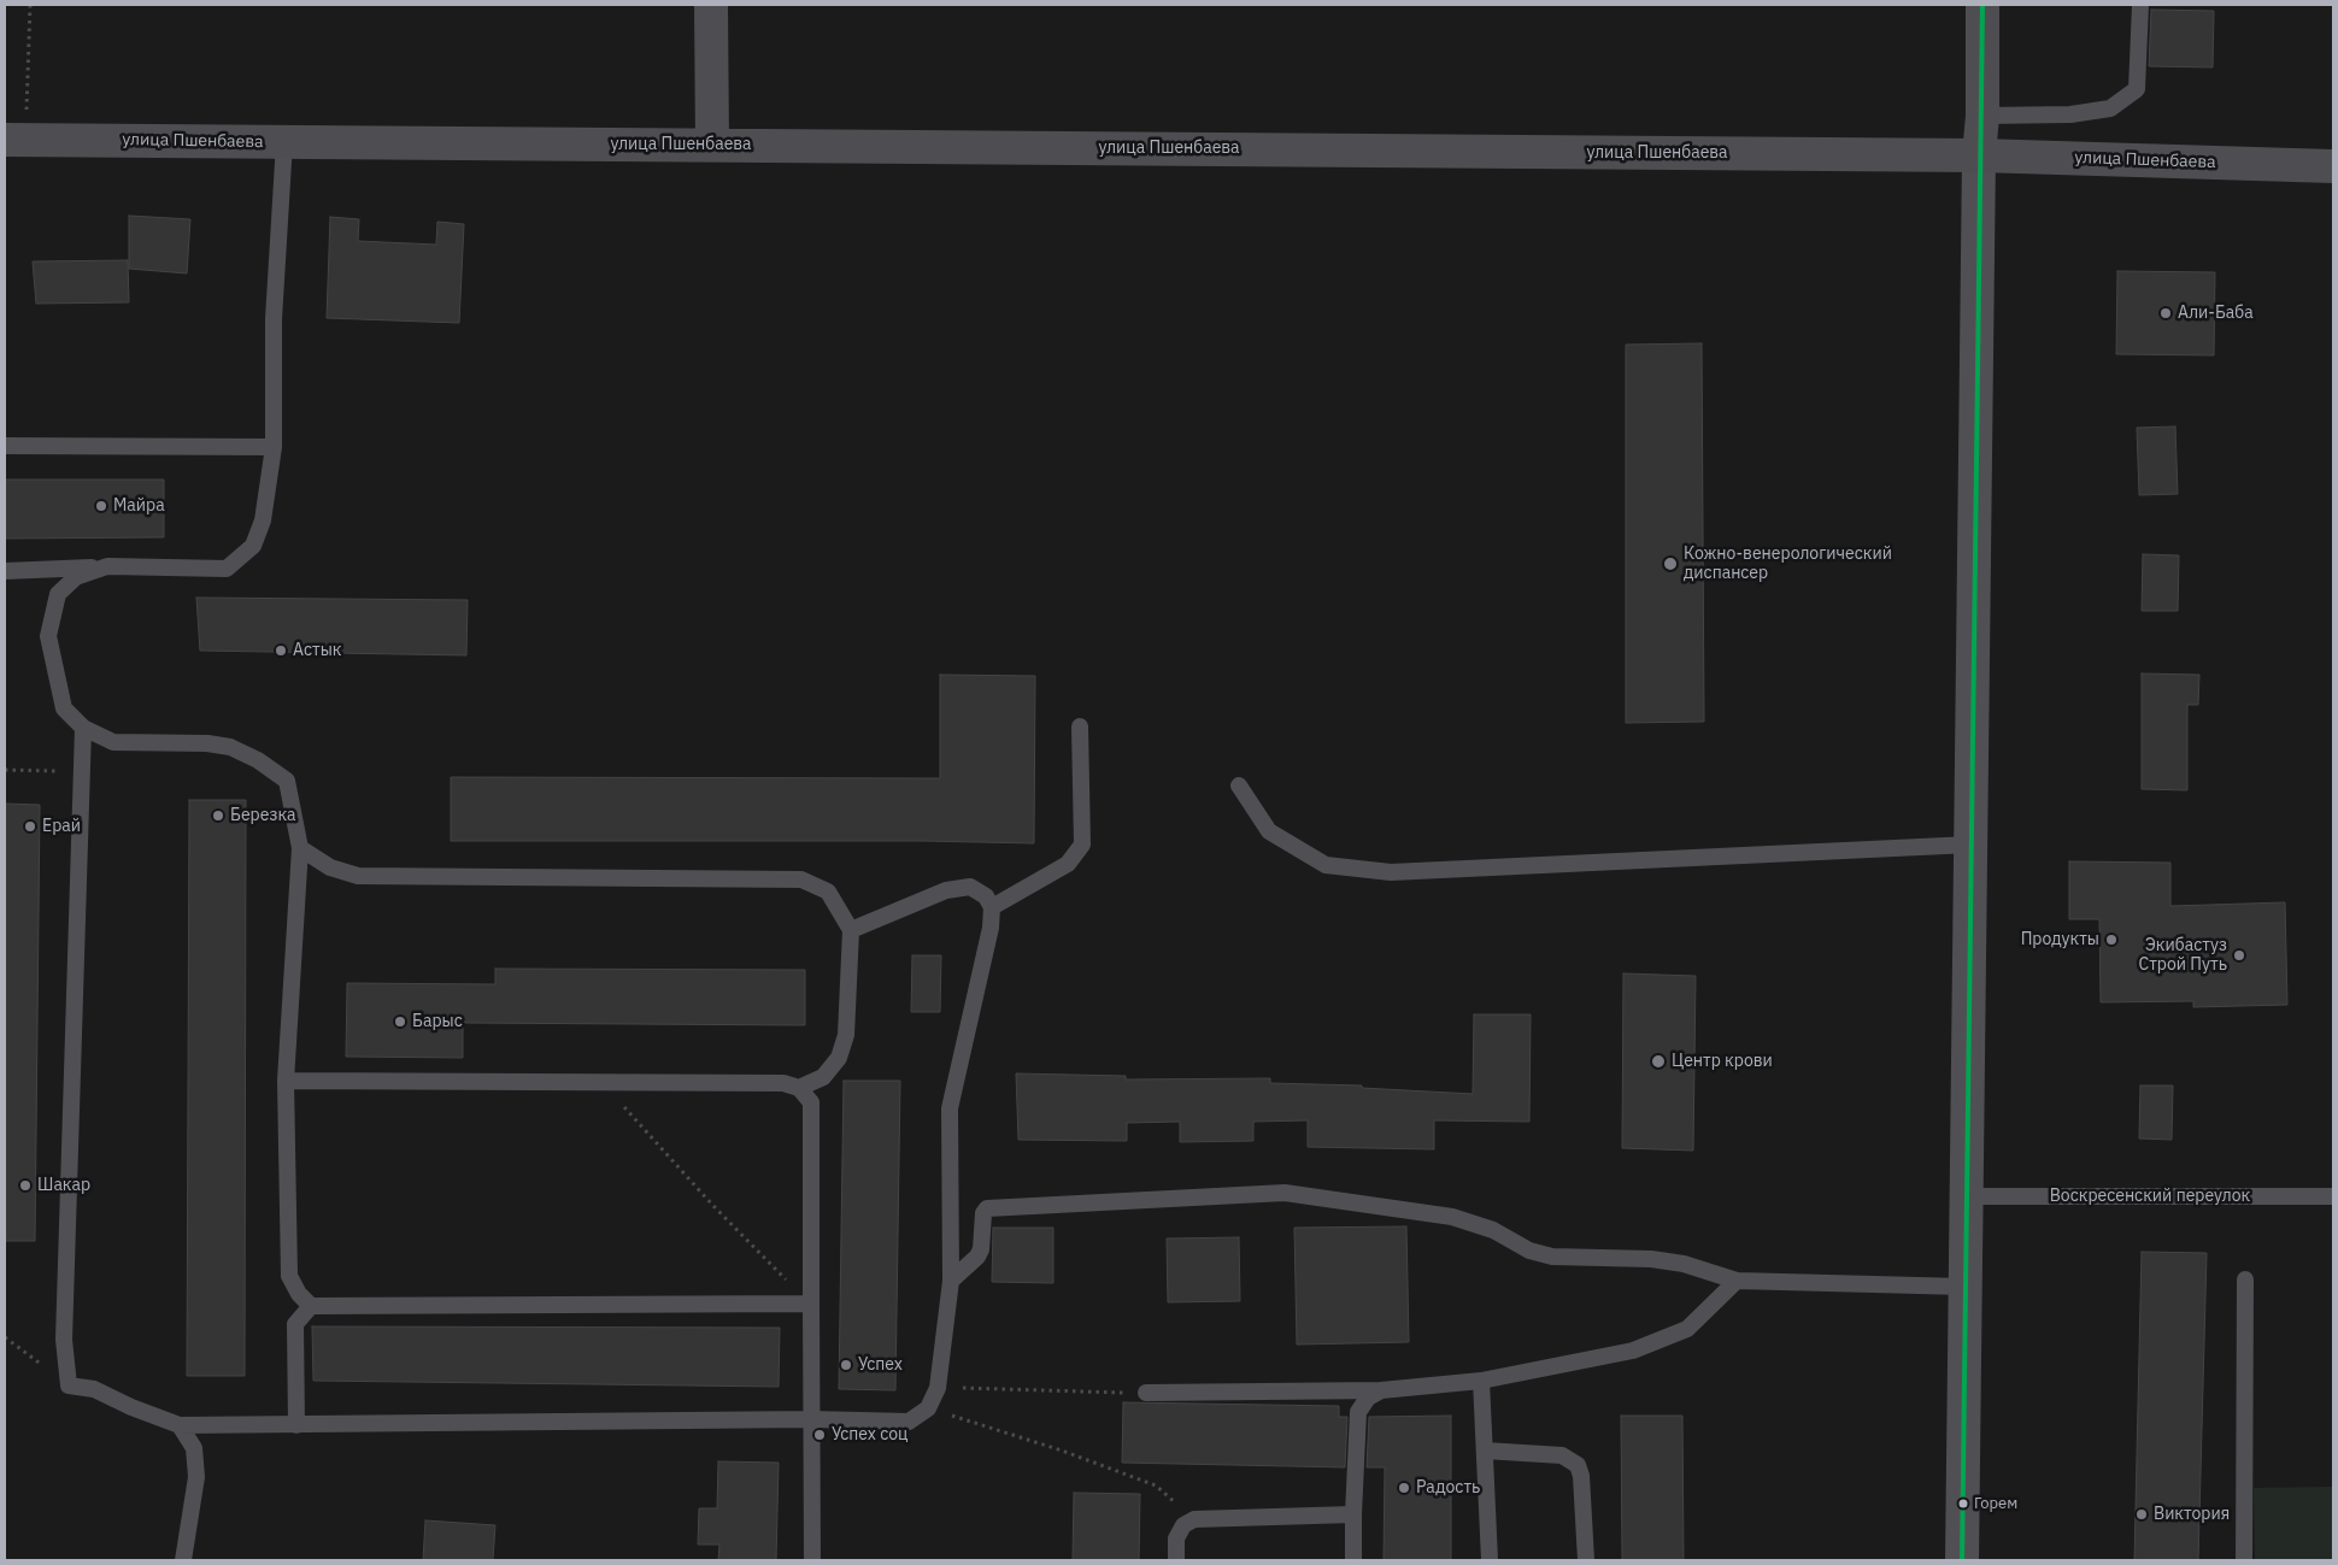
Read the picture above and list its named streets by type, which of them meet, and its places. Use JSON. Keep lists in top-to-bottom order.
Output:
{
  "streets": {
    "main road": ["улица Пшенбаева"],
    "lane": ["Воскресенский переулок"]
  },
  "places": [
    "Али-Баба",
    "Майра",
    "Кожно-венерологический диспансер",
    "Астык",
    "Березка",
    "Ерай",
    "Продукты",
    "Экибастуз Строй Путь",
    "Барыс",
    "Центр крови",
    "Шакар",
    "Успех",
    "Успех соц",
    "Радость",
    "Горем",
    "Виктория"
  ]
}
